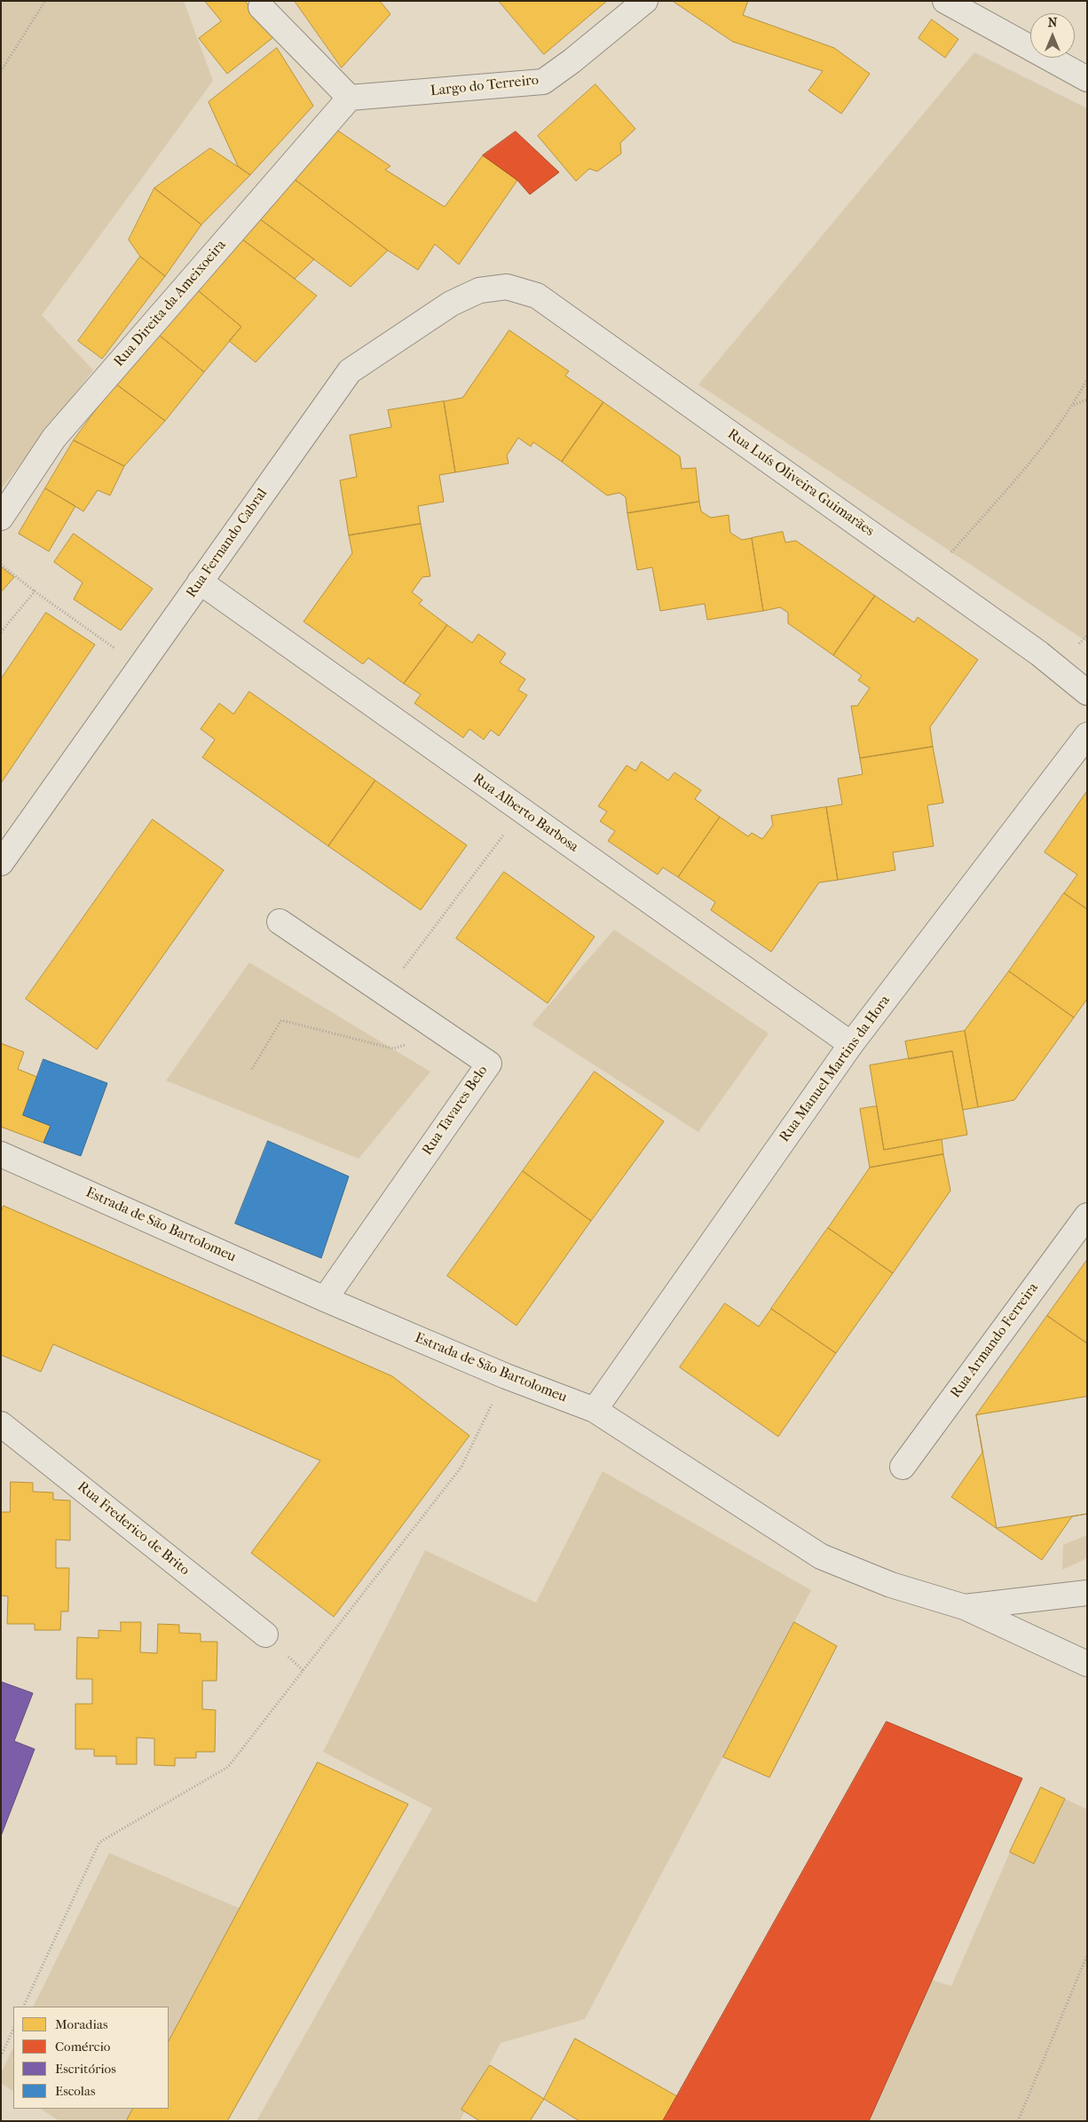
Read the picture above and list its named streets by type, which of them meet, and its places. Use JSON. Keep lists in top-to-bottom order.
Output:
{
  "streets": {
    "street": [
      "Largo do Terreiro",
      "Rua Direita da Ameixoeira",
      "Rua Luís Oliveira Guimarães",
      "Rua Fernando Cabral",
      "Rua Alberto Barbosa",
      "Rua Manuel Martins da Hora",
      "Rua Tavares Belo",
      "Estrada de São Bartolomeu",
      "Rua Armando Ferreira",
      "Rua Frederico de Brito"
    ]
  },
  "crossings": [
    ["Largo do Terreiro", "Rua Direita da Ameixoeira"],
    ["Rua Luís Oliveira Guimarães", "Rua Fernando Cabral"],
    ["Rua Fernando Cabral", "Rua Alberto Barbosa"],
    ["Rua Alberto Barbosa", "Rua Manuel Martins da Hora"],
    ["Rua Manuel Martins da Hora", "Estrada de São Bartolomeu"],
    ["Rua Tavares Belo", "Estrada de São Bartolomeu"]
  ],
  "legend": [
    "Moradias",
    "Comércio",
    "Escritórios",
    "Escolas"
  ],
  "north": "top"
}
